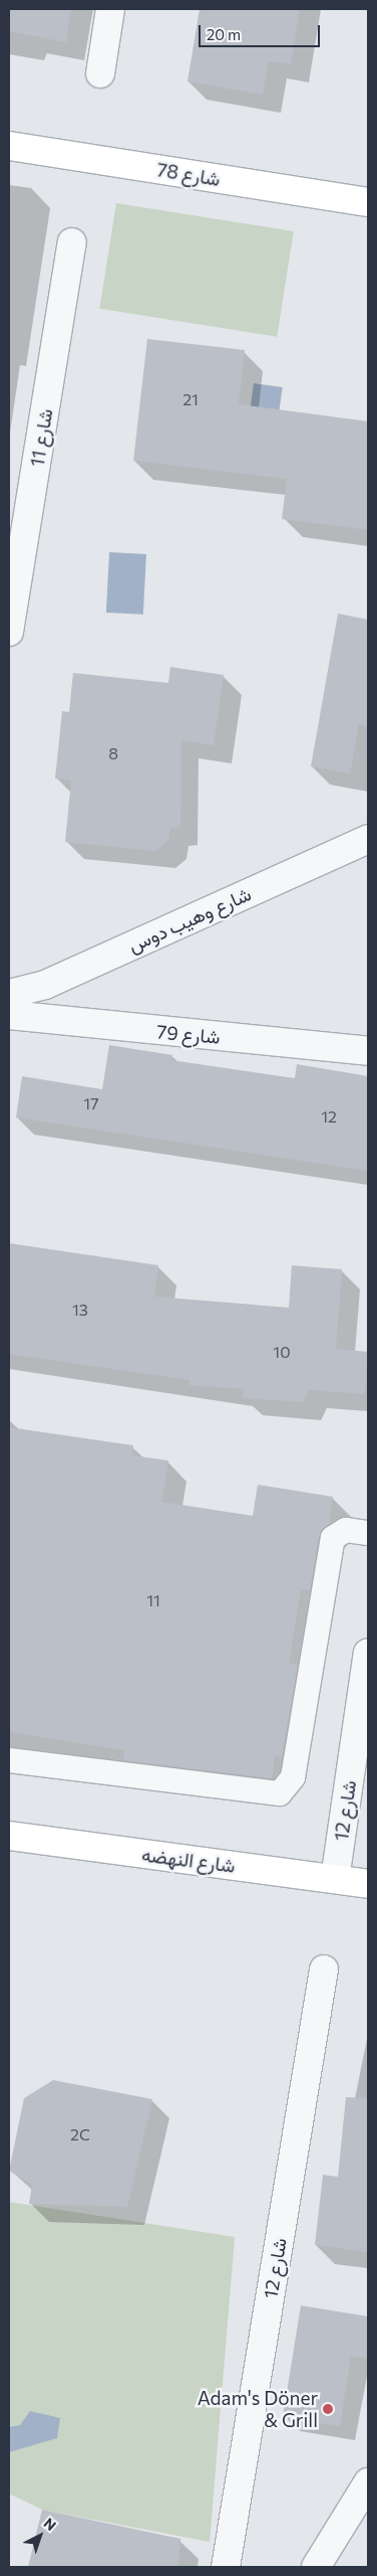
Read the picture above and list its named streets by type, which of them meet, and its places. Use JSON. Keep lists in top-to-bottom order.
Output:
{
  "streets": {
    "main road": ["شارع 78", "شارع النهضه"],
    "street": [
      "شارع 11",
      "شارع وهيب دوس",
      "شارع 79",
      "شارع 12"
    ]
  },
  "crossings": [
    ["شارع 12", "شارع النهضه"]
  ],
  "places": ["Adam's Döner & Grill"],
  "house_numbers": [
    "21",
    "8",
    "17",
    "12",
    "13",
    "10",
    "11",
    "2C"
  ],
  "scale_bar": "20 m",
  "north": "top right"
}
